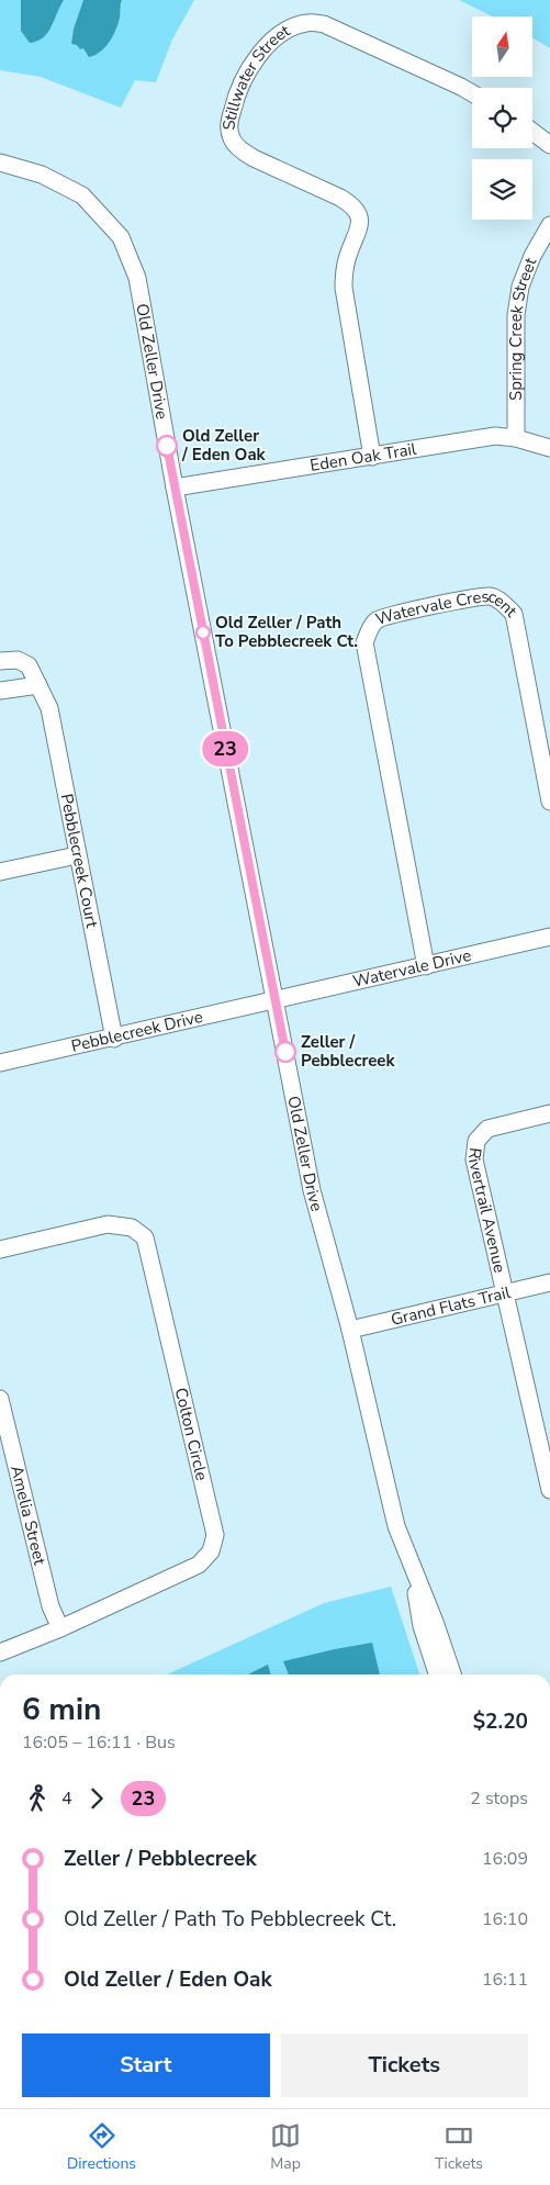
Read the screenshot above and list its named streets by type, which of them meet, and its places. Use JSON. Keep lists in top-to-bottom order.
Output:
{
  "streets": {
    "street": [
      "Stillwater Street",
      "Spring Creek Street",
      "Old Zeller Drive",
      "Eden Oak Trail",
      "Watervale Crescent",
      "Pebblecreek Court",
      "Watervale Drive",
      "Pebblecreek Drive",
      "Rivertrail Avenue",
      "Grand Flats Trail",
      "Colton Circle",
      "Amelia Street"
    ]
  },
  "crossings": [
    ["Stillwater Street", "Eden Oak Trail"],
    ["Spring Creek Street", "Eden Oak Trail"],
    ["Old Zeller Drive", "Eden Oak Trail"],
    ["Old Zeller Drive", "Watervale Drive"],
    ["Old Zeller Drive", "Pebblecreek Drive"],
    ["Old Zeller Drive", "Grand Flats Trail"],
    ["Watervale Crescent", "Watervale Drive"],
    ["Pebblecreek Court", "Pebblecreek Drive"],
    ["Watervale Drive", "Pebblecreek Drive"],
    ["Rivertrail Avenue", "Grand Flats Trail"],
    ["Colton Circle", "Amelia Street"]
  ],
  "places": ["Old Zeller / Eden Oak", "Old Zeller / Path To Pebblecreek Ct.", "Zeller / Pebblecreek"],
  "lines": ["bus line 23"],
  "north": "top",
  "page": {
    "on_map": "23",
    "heading": ["6 min", "16:05 – 16:11 · Bus", "$2.20"],
    "legs": ["4", "23", "2 stops"],
    "list": [
      {
        "name": "Zeller / Pebblecreek",
        "value": "16:09"
      },
      {
        "name": "Old Zeller / Path To Pebblecreek Ct.",
        "value": "16:10"
      },
      {
        "name": "Old Zeller / Eden Oak",
        "value": "16:11"
      }
    ],
    "buttons": ["Start", "Tickets"],
    "tabs": ["Directions", "Map", "Tickets"]
  }
}
